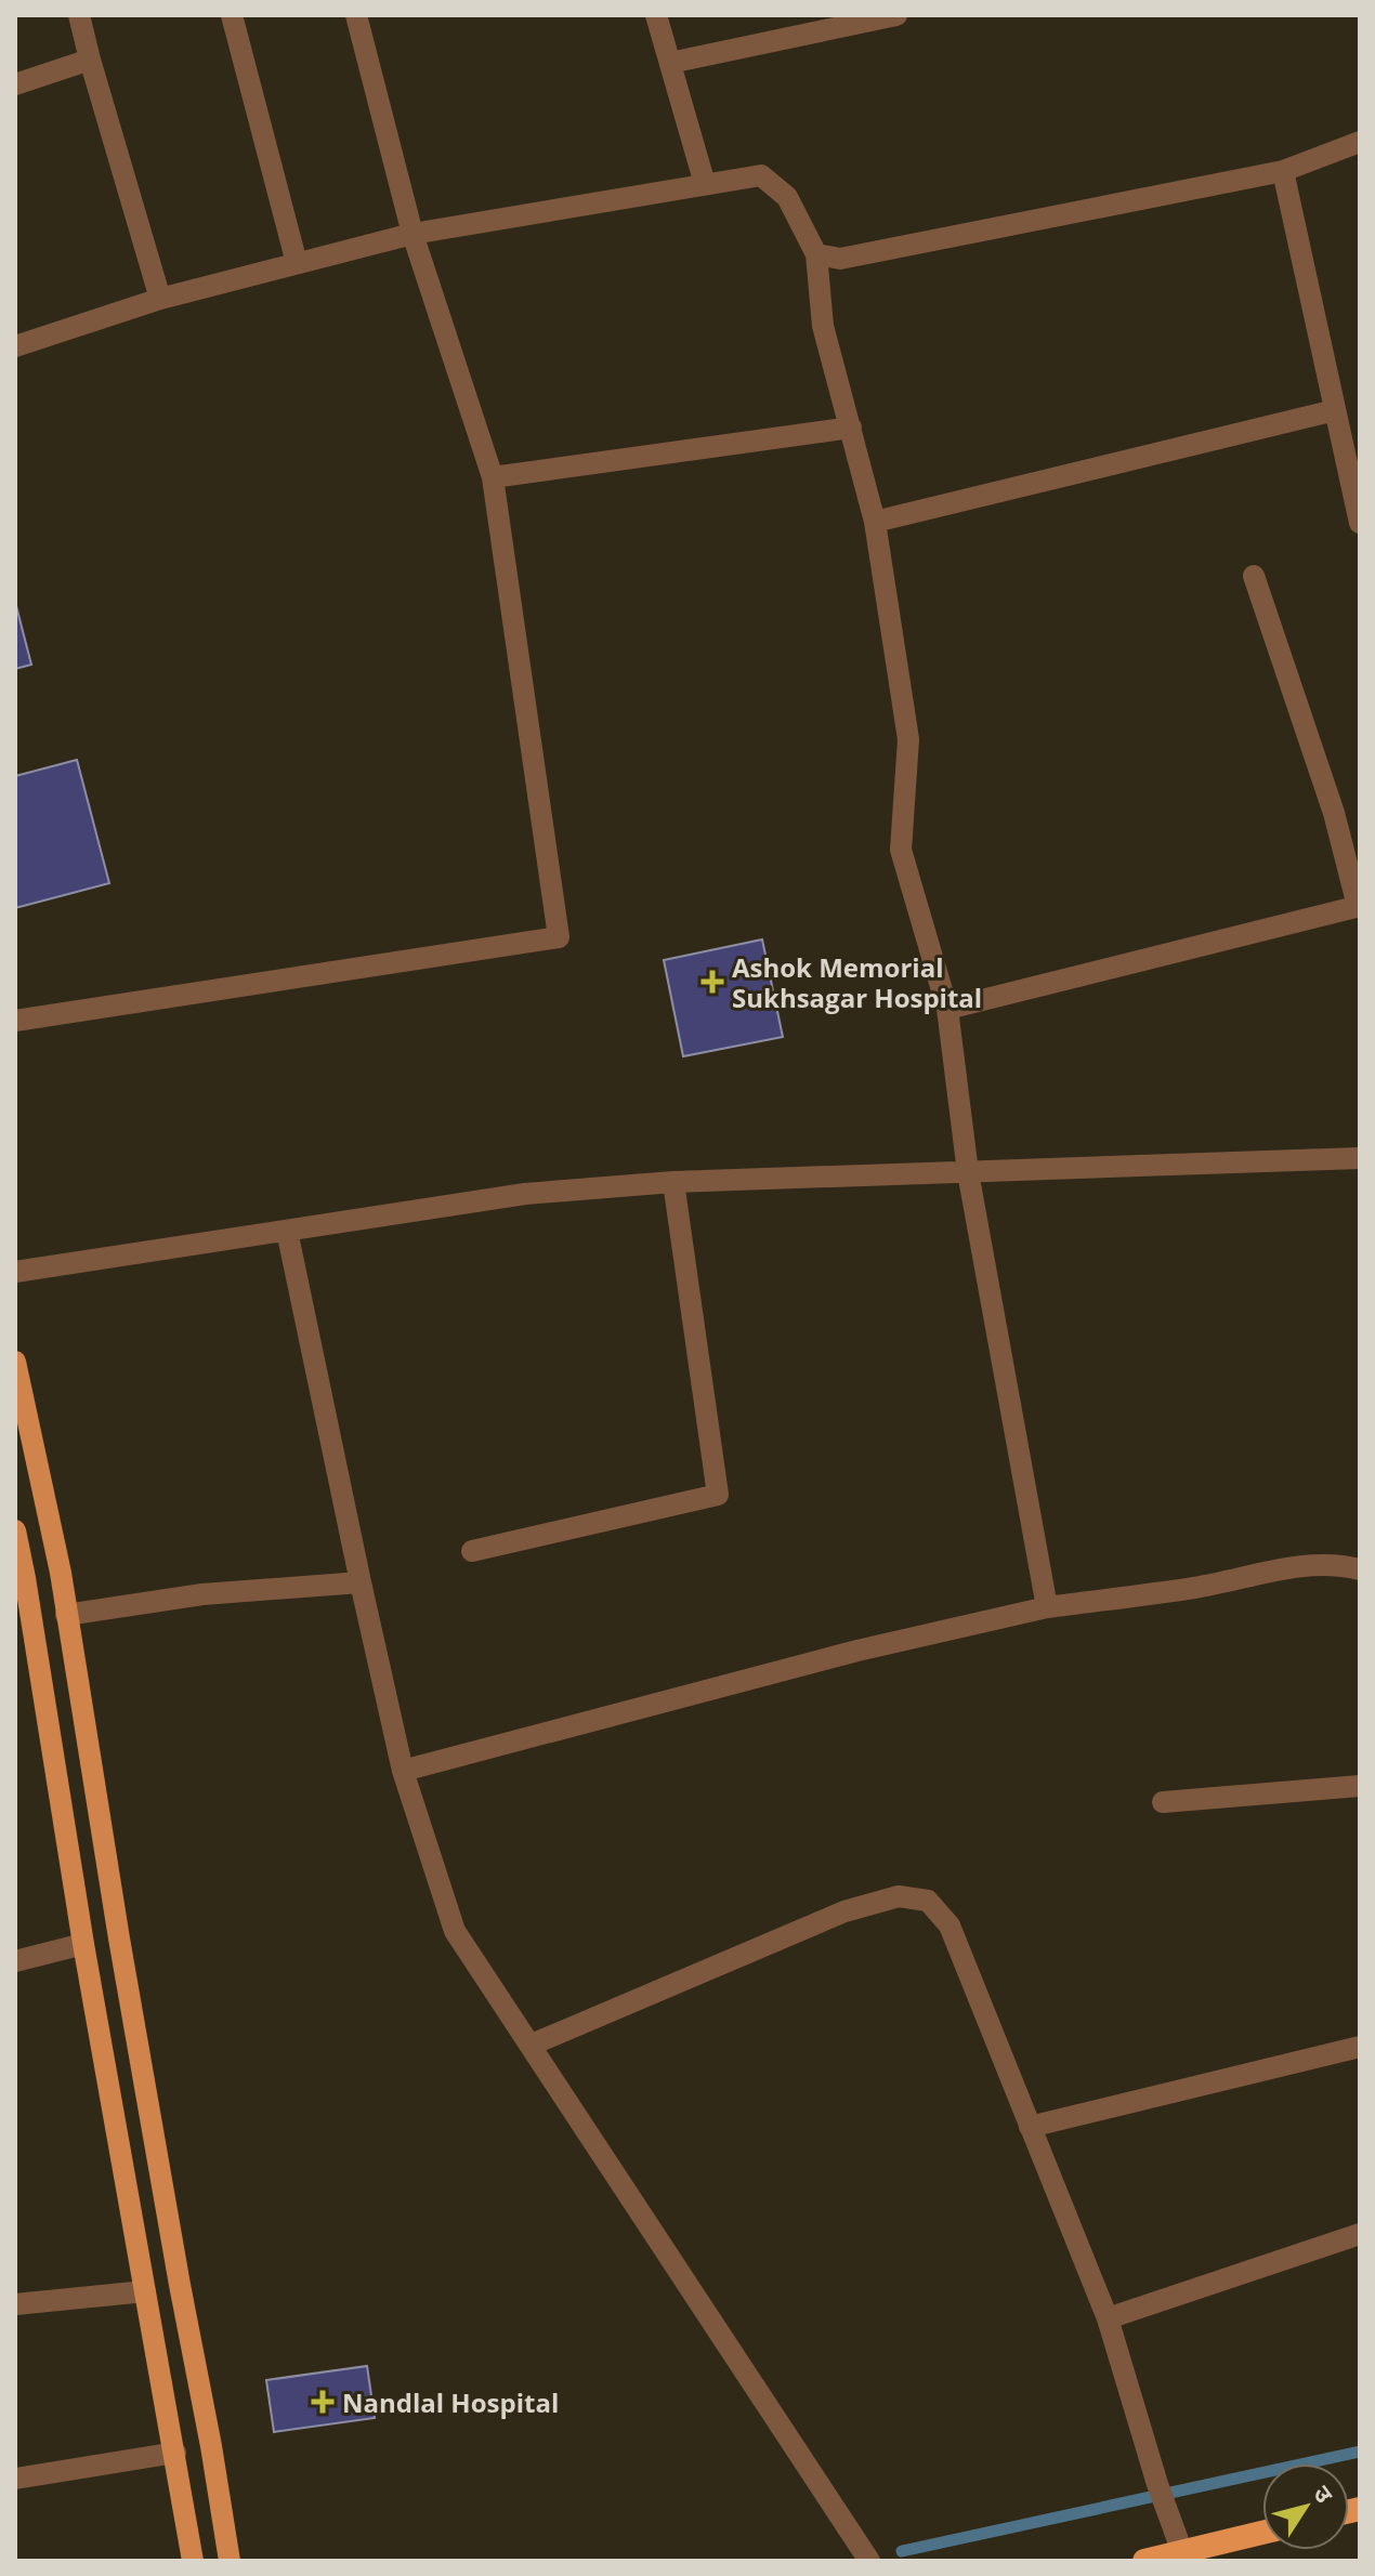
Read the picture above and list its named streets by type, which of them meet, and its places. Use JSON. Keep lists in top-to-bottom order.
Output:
{
  "places": {
    "health": ["Ashok Memorial Sukhsagar Hospital", "Nandlal Hospital"]
  },
  "north": "top right"
}
